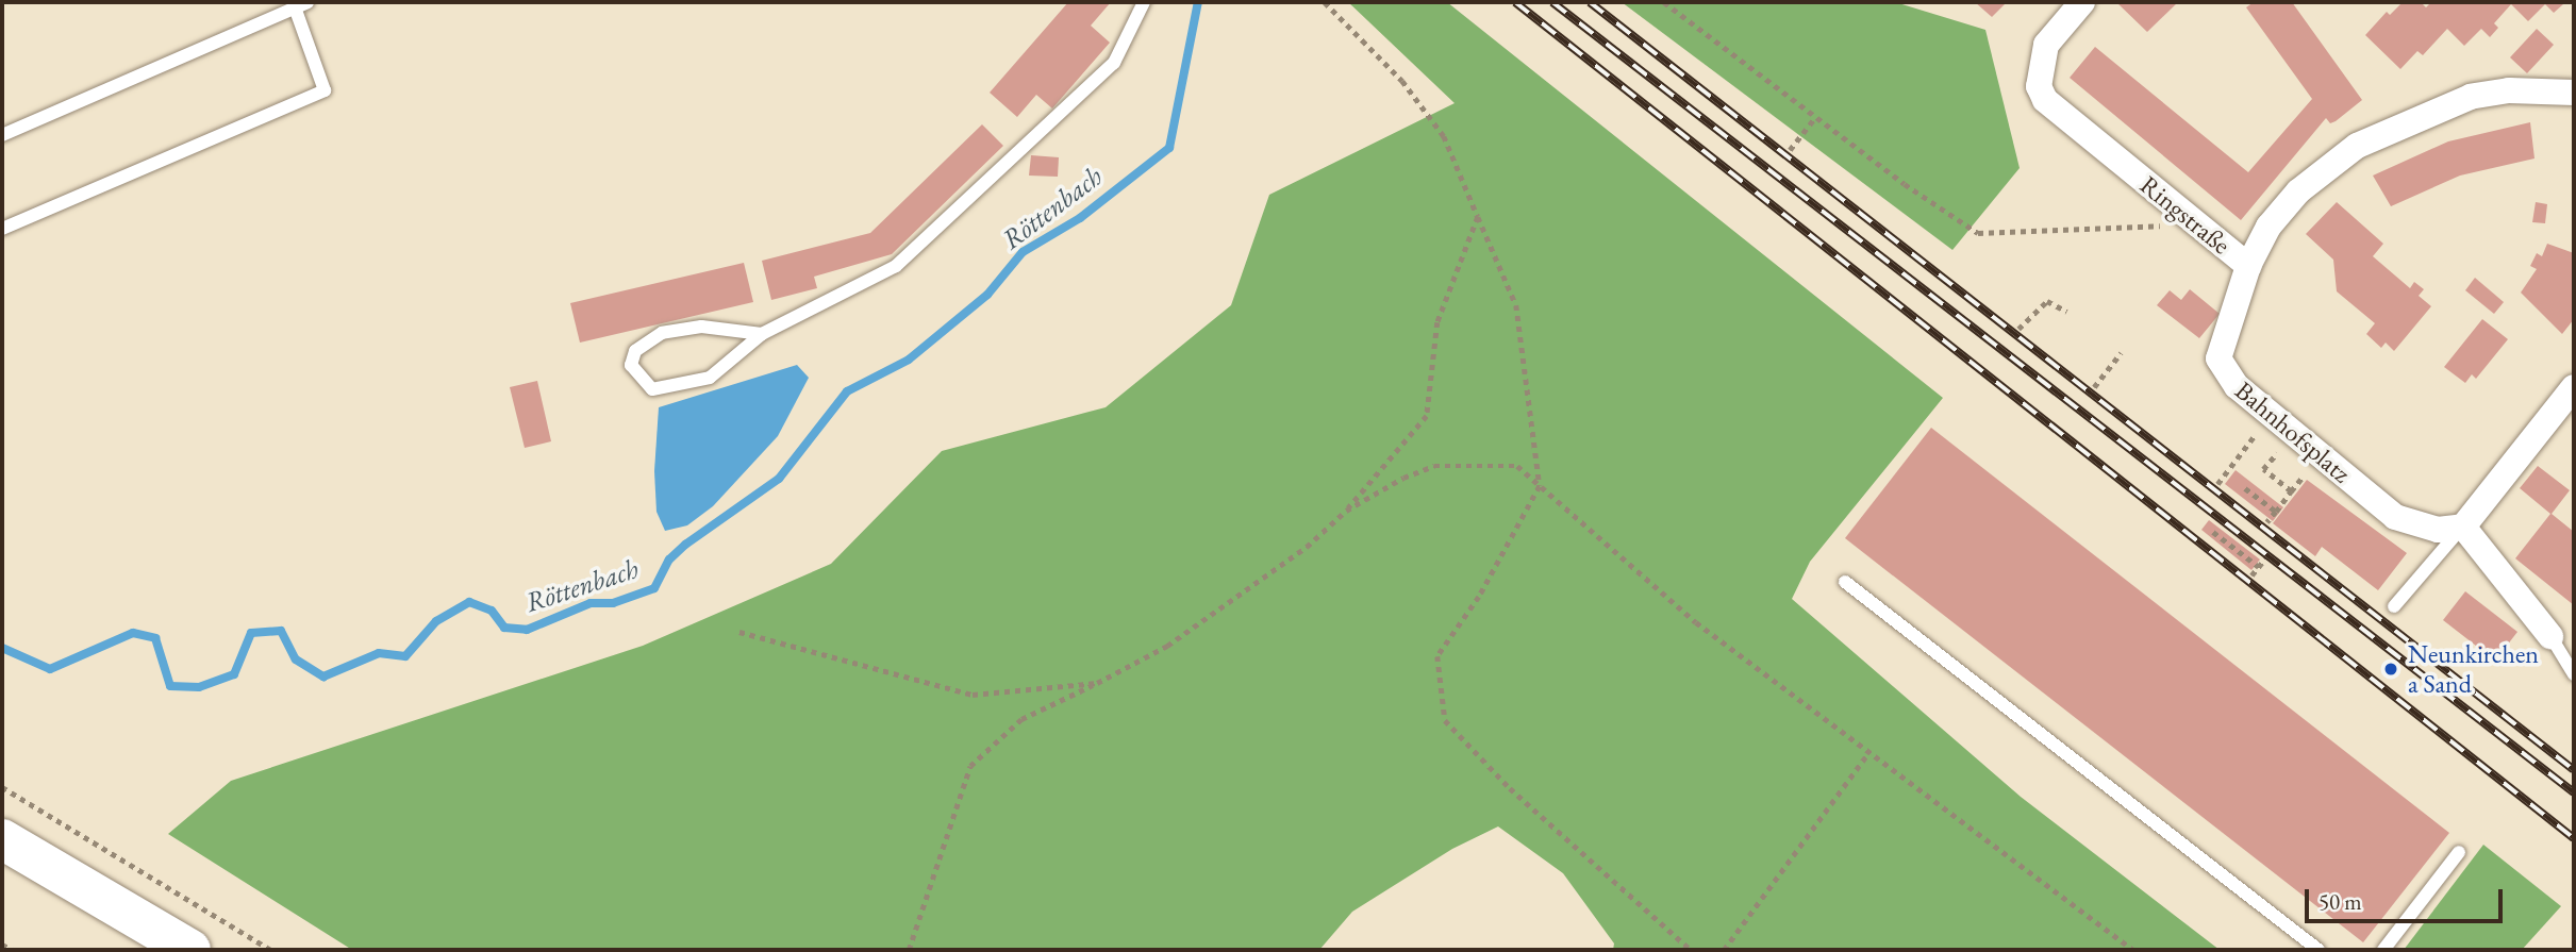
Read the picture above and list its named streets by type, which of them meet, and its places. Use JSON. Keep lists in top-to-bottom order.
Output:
{
  "streets": {
    "street": ["Ringstraße", "Bahnhofsplatz"]
  },
  "crossings": [
    ["Ringstraße", "Bahnhofsplatz"]
  ],
  "water": ["Röttenbach"],
  "places": ["Neunkirchen a Sand"],
  "scale_bar": "50 m"
}
